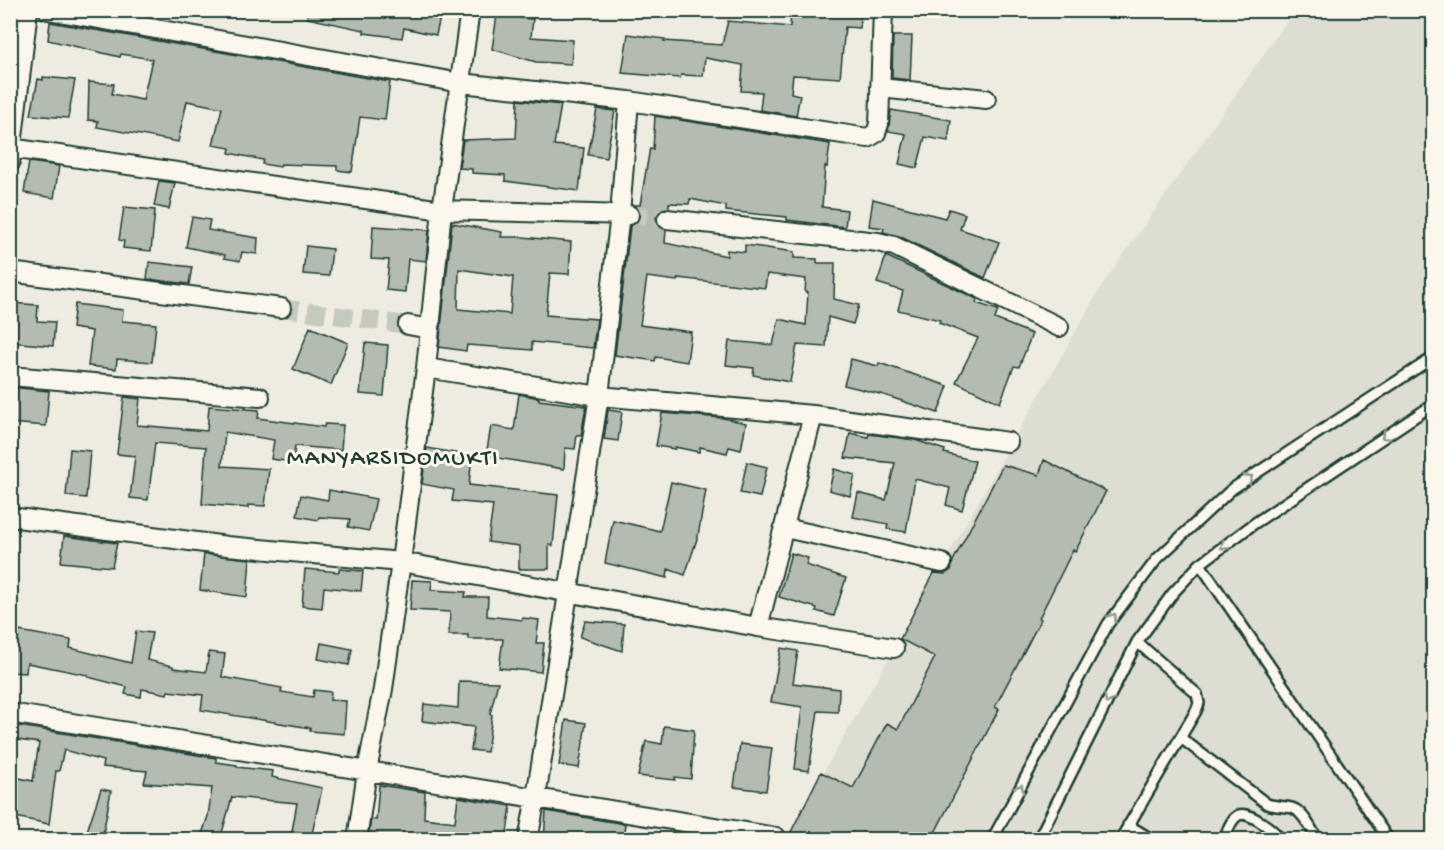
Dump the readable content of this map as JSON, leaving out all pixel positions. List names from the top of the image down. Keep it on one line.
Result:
{"districts":["MANYARSIDOMUKTI"]}
